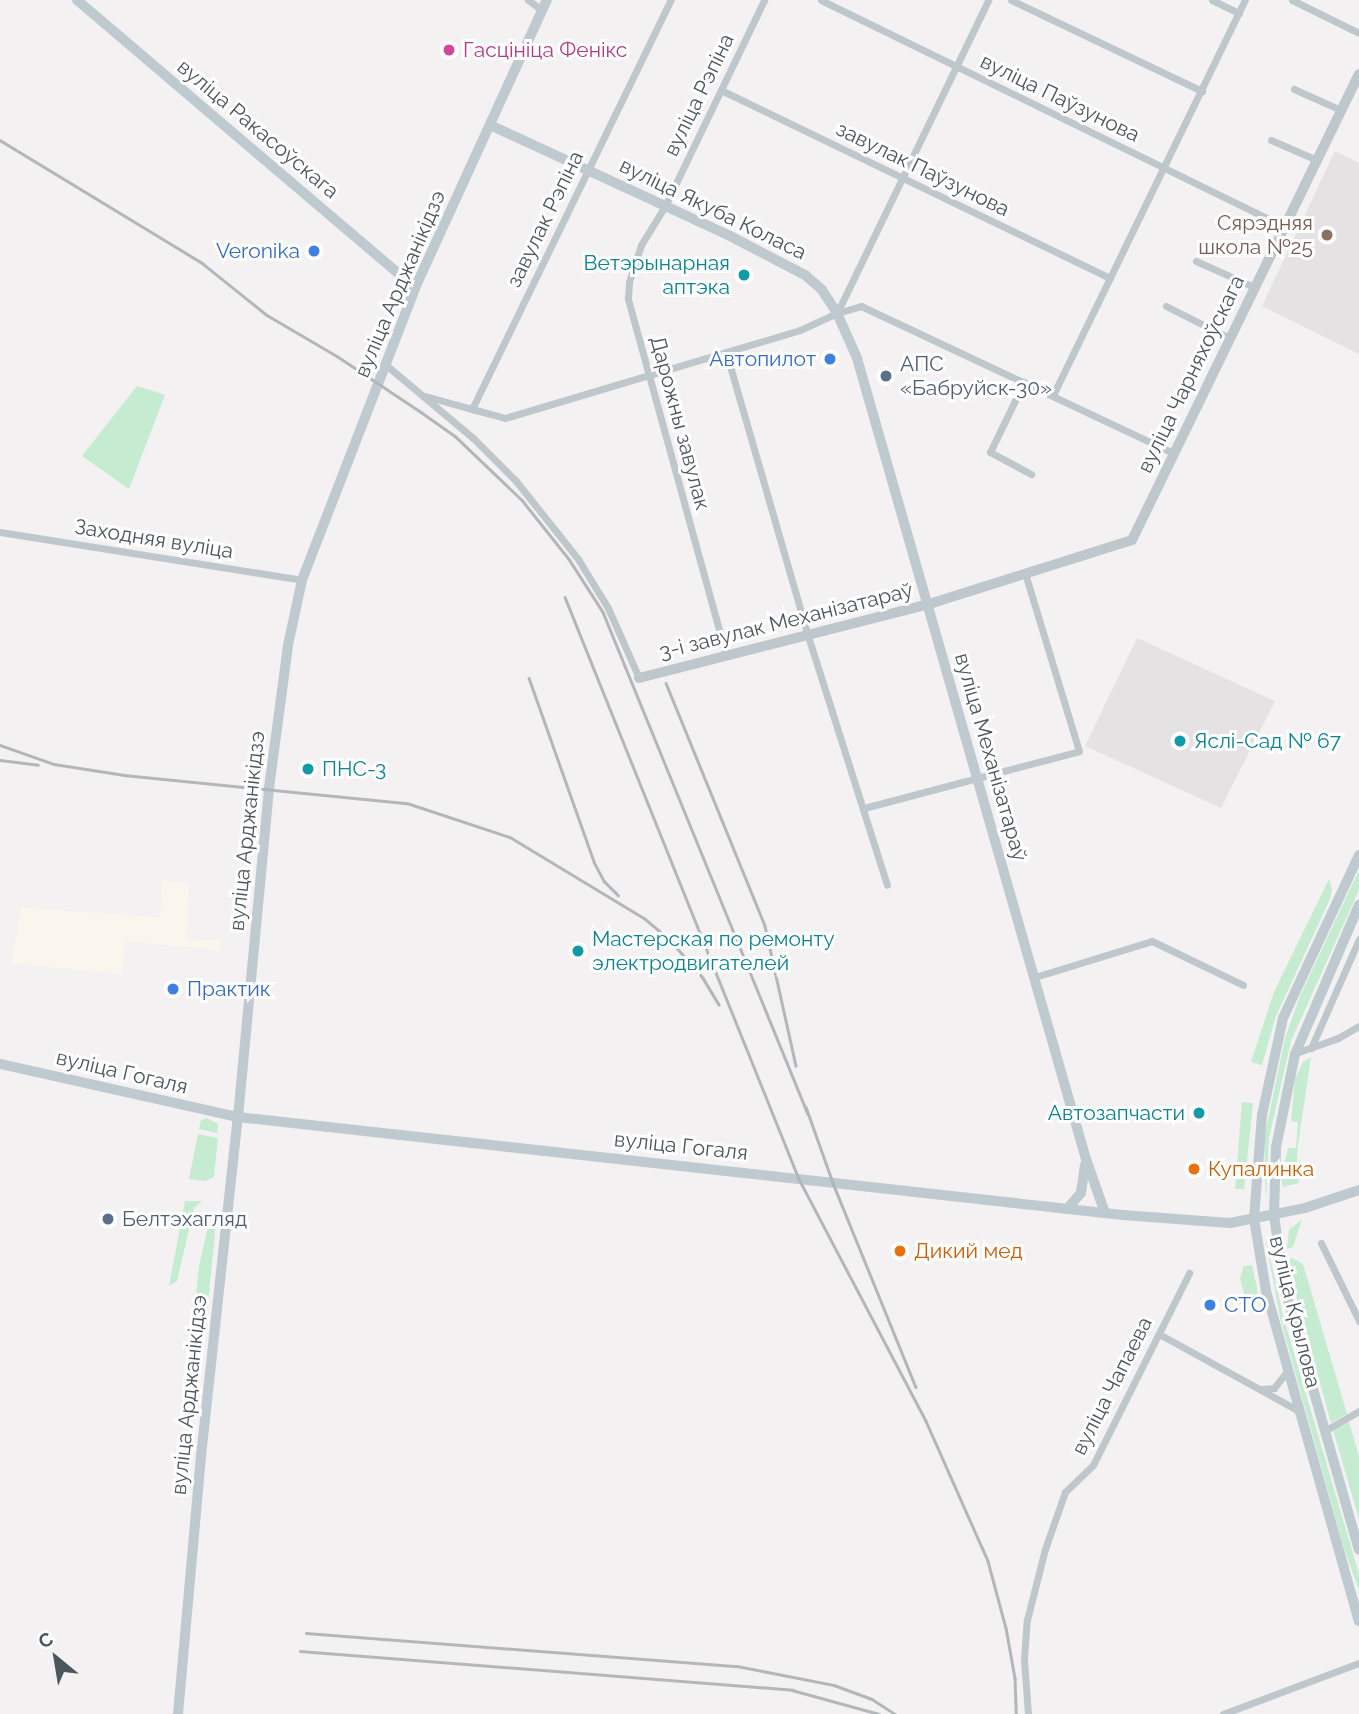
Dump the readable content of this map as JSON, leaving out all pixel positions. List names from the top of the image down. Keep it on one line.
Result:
{"streets":{"main road":["вуліца Ракасоўскага","вуліца Якуба Коласа","вуліца Арджанікідзэ","вуліца Механізатараў","вуліца Гогаля","вуліца Крылова"],"street":["вуліца Рэпіна","вуліца Паўзунова","завулак Паўзунова","завулак Рэпіна","вуліца Чарняхоўскага","Дарожны завулак","Заходняя вуліца","3-і завулак Механізатараў","вуліца Чапаева"]},"crossings":[["вуліца Рэпіна","завулак Паўзунова"],["вуліца Рэпіна","вуліца Якуба Коласа"],["вуліца Рэпіна","Дарожны завулак"],["вуліца Паўзунова","вуліца Чарняхоўскага"],["вуліца Ракасоўскага","вуліца Арджанікідзэ"],["вуліца Якуба Коласа","завулак Рэпіна"],["вуліца Якуба Коласа","вуліца Арджанікідзэ"],["вуліца Якуба Коласа","Дарожны завулак"],["вуліца Якуба Коласа","вуліца Механізатараў"],["вуліца Арджанікідзэ","Заходняя вуліца"],["вуліца Арджанікідзэ","3-і завулак Механізатараў"],["вуліца Арджанікідзэ","вуліца Гогаля"],["вуліца Чарняхоўскага","3-і завулак Механізатараў"],["Дарожны завулак","3-і завулак Механізатараў"],["3-і завулак Механізатараў","вуліца Механізатараў"],["вуліца Механізатараў","вуліца Гогаля"],["вуліца Гогаля","вуліца Крылова"]],"places":["Гасцініца Фенікс","Сярэдняя школа №25","Veronika","Ветэрынарная аптэка","Автопилот","АПС «Бабруйск-30»","Яслі-Сад № 67","ПНС-3","Мастерская по ремонту электродвигателей","Практик","Автозапчасти","Купалинка","Белтэхагляд","Дикий мед","СТО"],"north":"top left"}
